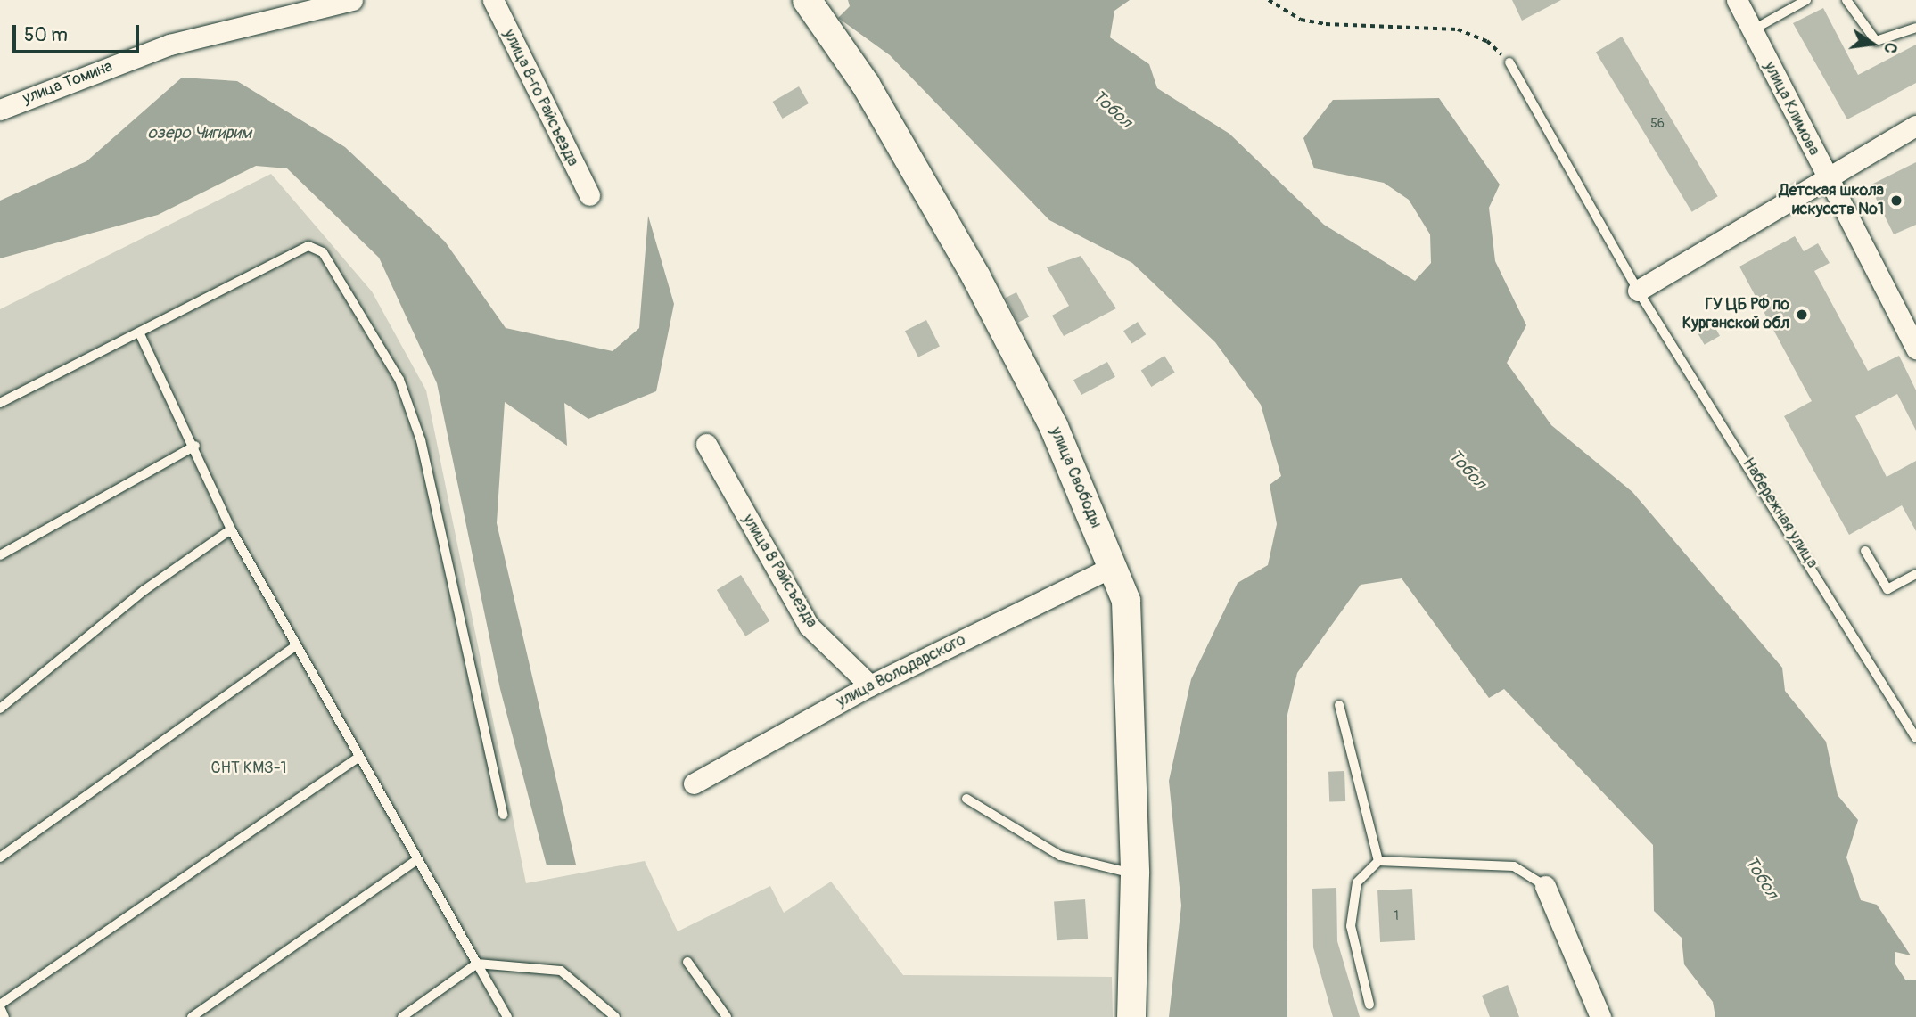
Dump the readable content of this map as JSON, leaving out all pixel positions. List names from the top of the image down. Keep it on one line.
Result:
{"streets":{"street":["улица Томина","улица 8-го Райсъезда","улица Климова","улица Свободы","улица 8 Райсъезда","улица Володарского"],"lane":["Набережная улица"]},"crossings":[["улица Свободы","улица Володарского"],["улица 8 Райсъезда","улица Володарского"]],"water":["Тобол","озеро Чигирим"],"parks":["СНТ КМЗ-1"],"places":["Детская школа искусств №1","ГУ ЦБ РФ по Курганской обл"],"house_numbers":["56","1"],"scale_bar":"50 m","north":"right"}
